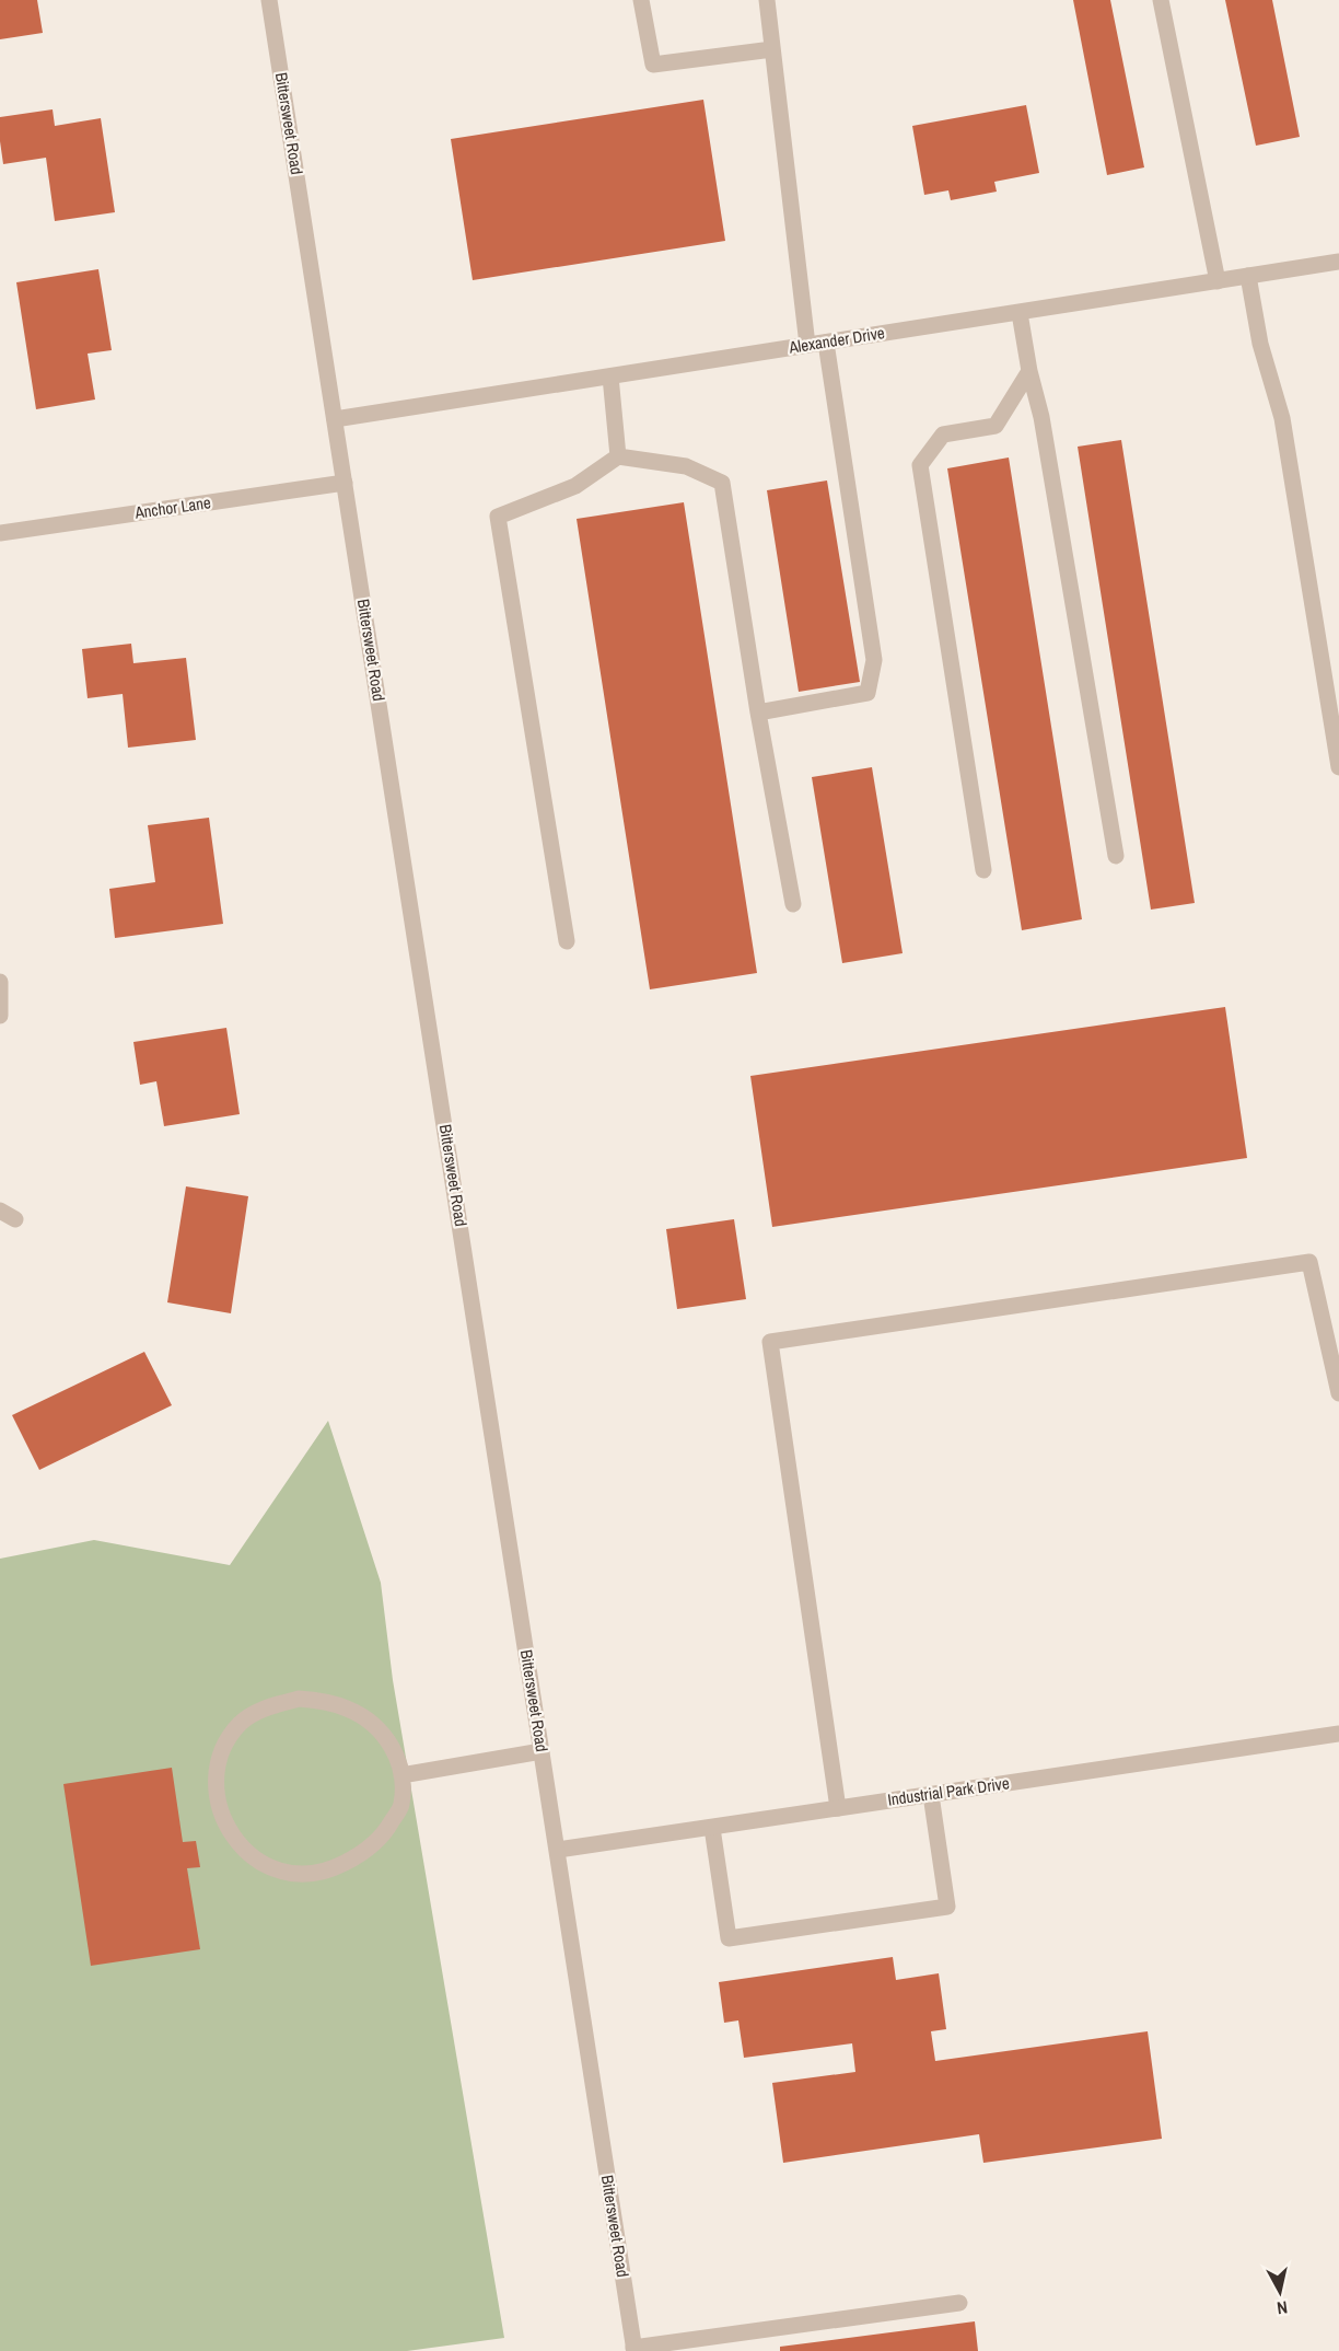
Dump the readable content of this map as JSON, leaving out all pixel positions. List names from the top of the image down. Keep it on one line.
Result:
{"streets":{"street":["Bittersweet Road","Alexander Drive","Anchor Lane","Industrial Park Drive"]},"crossings":[["Bittersweet Road","Alexander Drive"],["Bittersweet Road","Anchor Lane"],["Bittersweet Road","Industrial Park Drive"]],"north":"bottom"}
